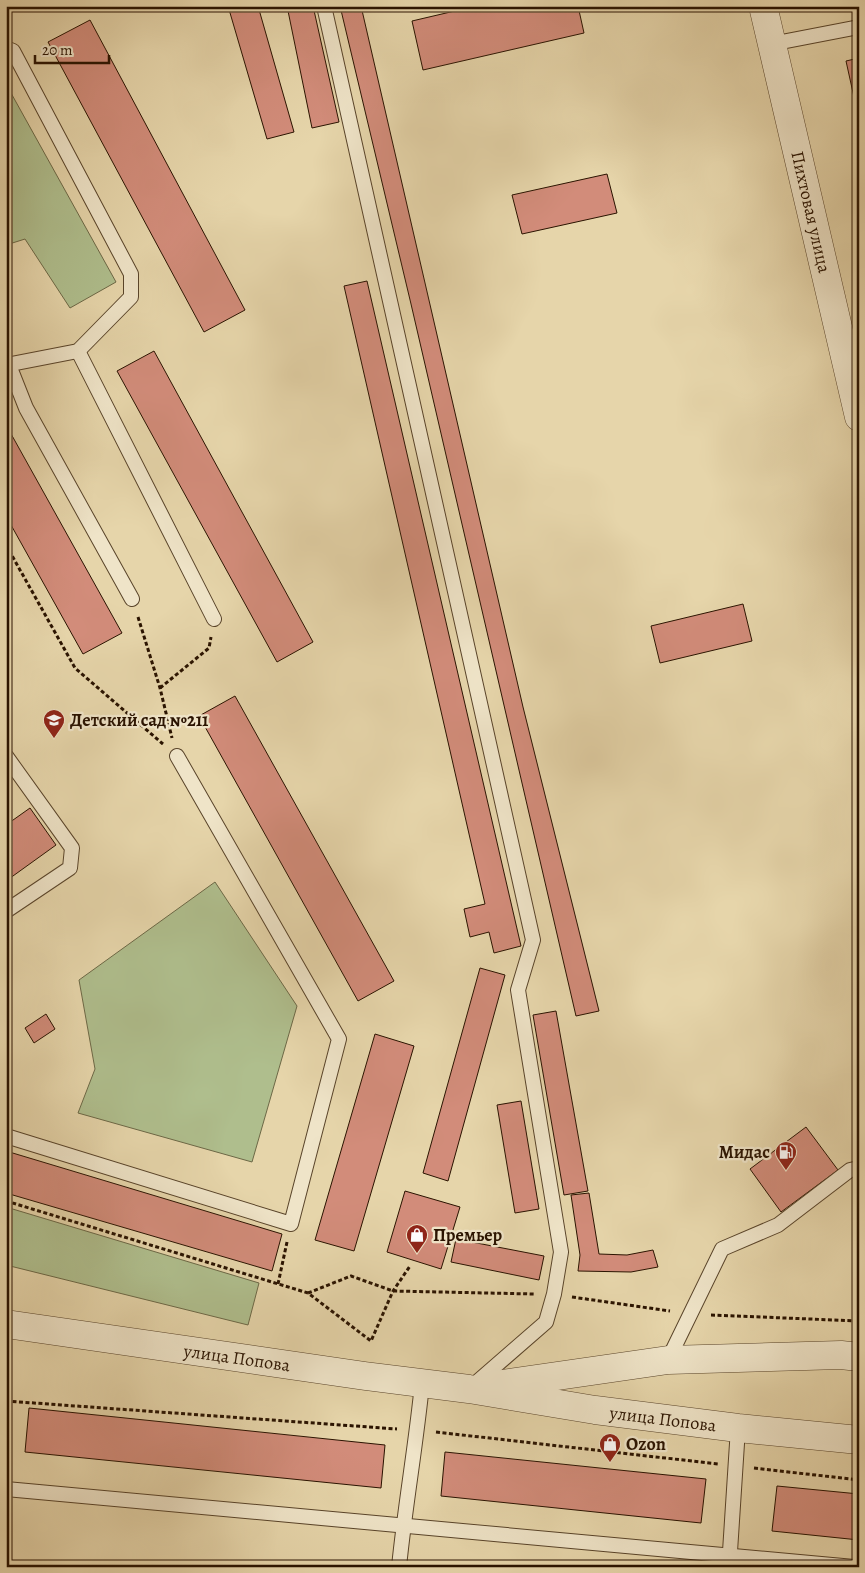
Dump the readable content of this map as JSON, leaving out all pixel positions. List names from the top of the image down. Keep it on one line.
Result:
{"streets":{"street":["Пихтовая улица","улица Попова"]},"places":{"school or university":["Детский сад №211"],"fuel station":["Мидас"],"shop":["Премьер","Ozon"]},"scale_bar":"20 m"}
